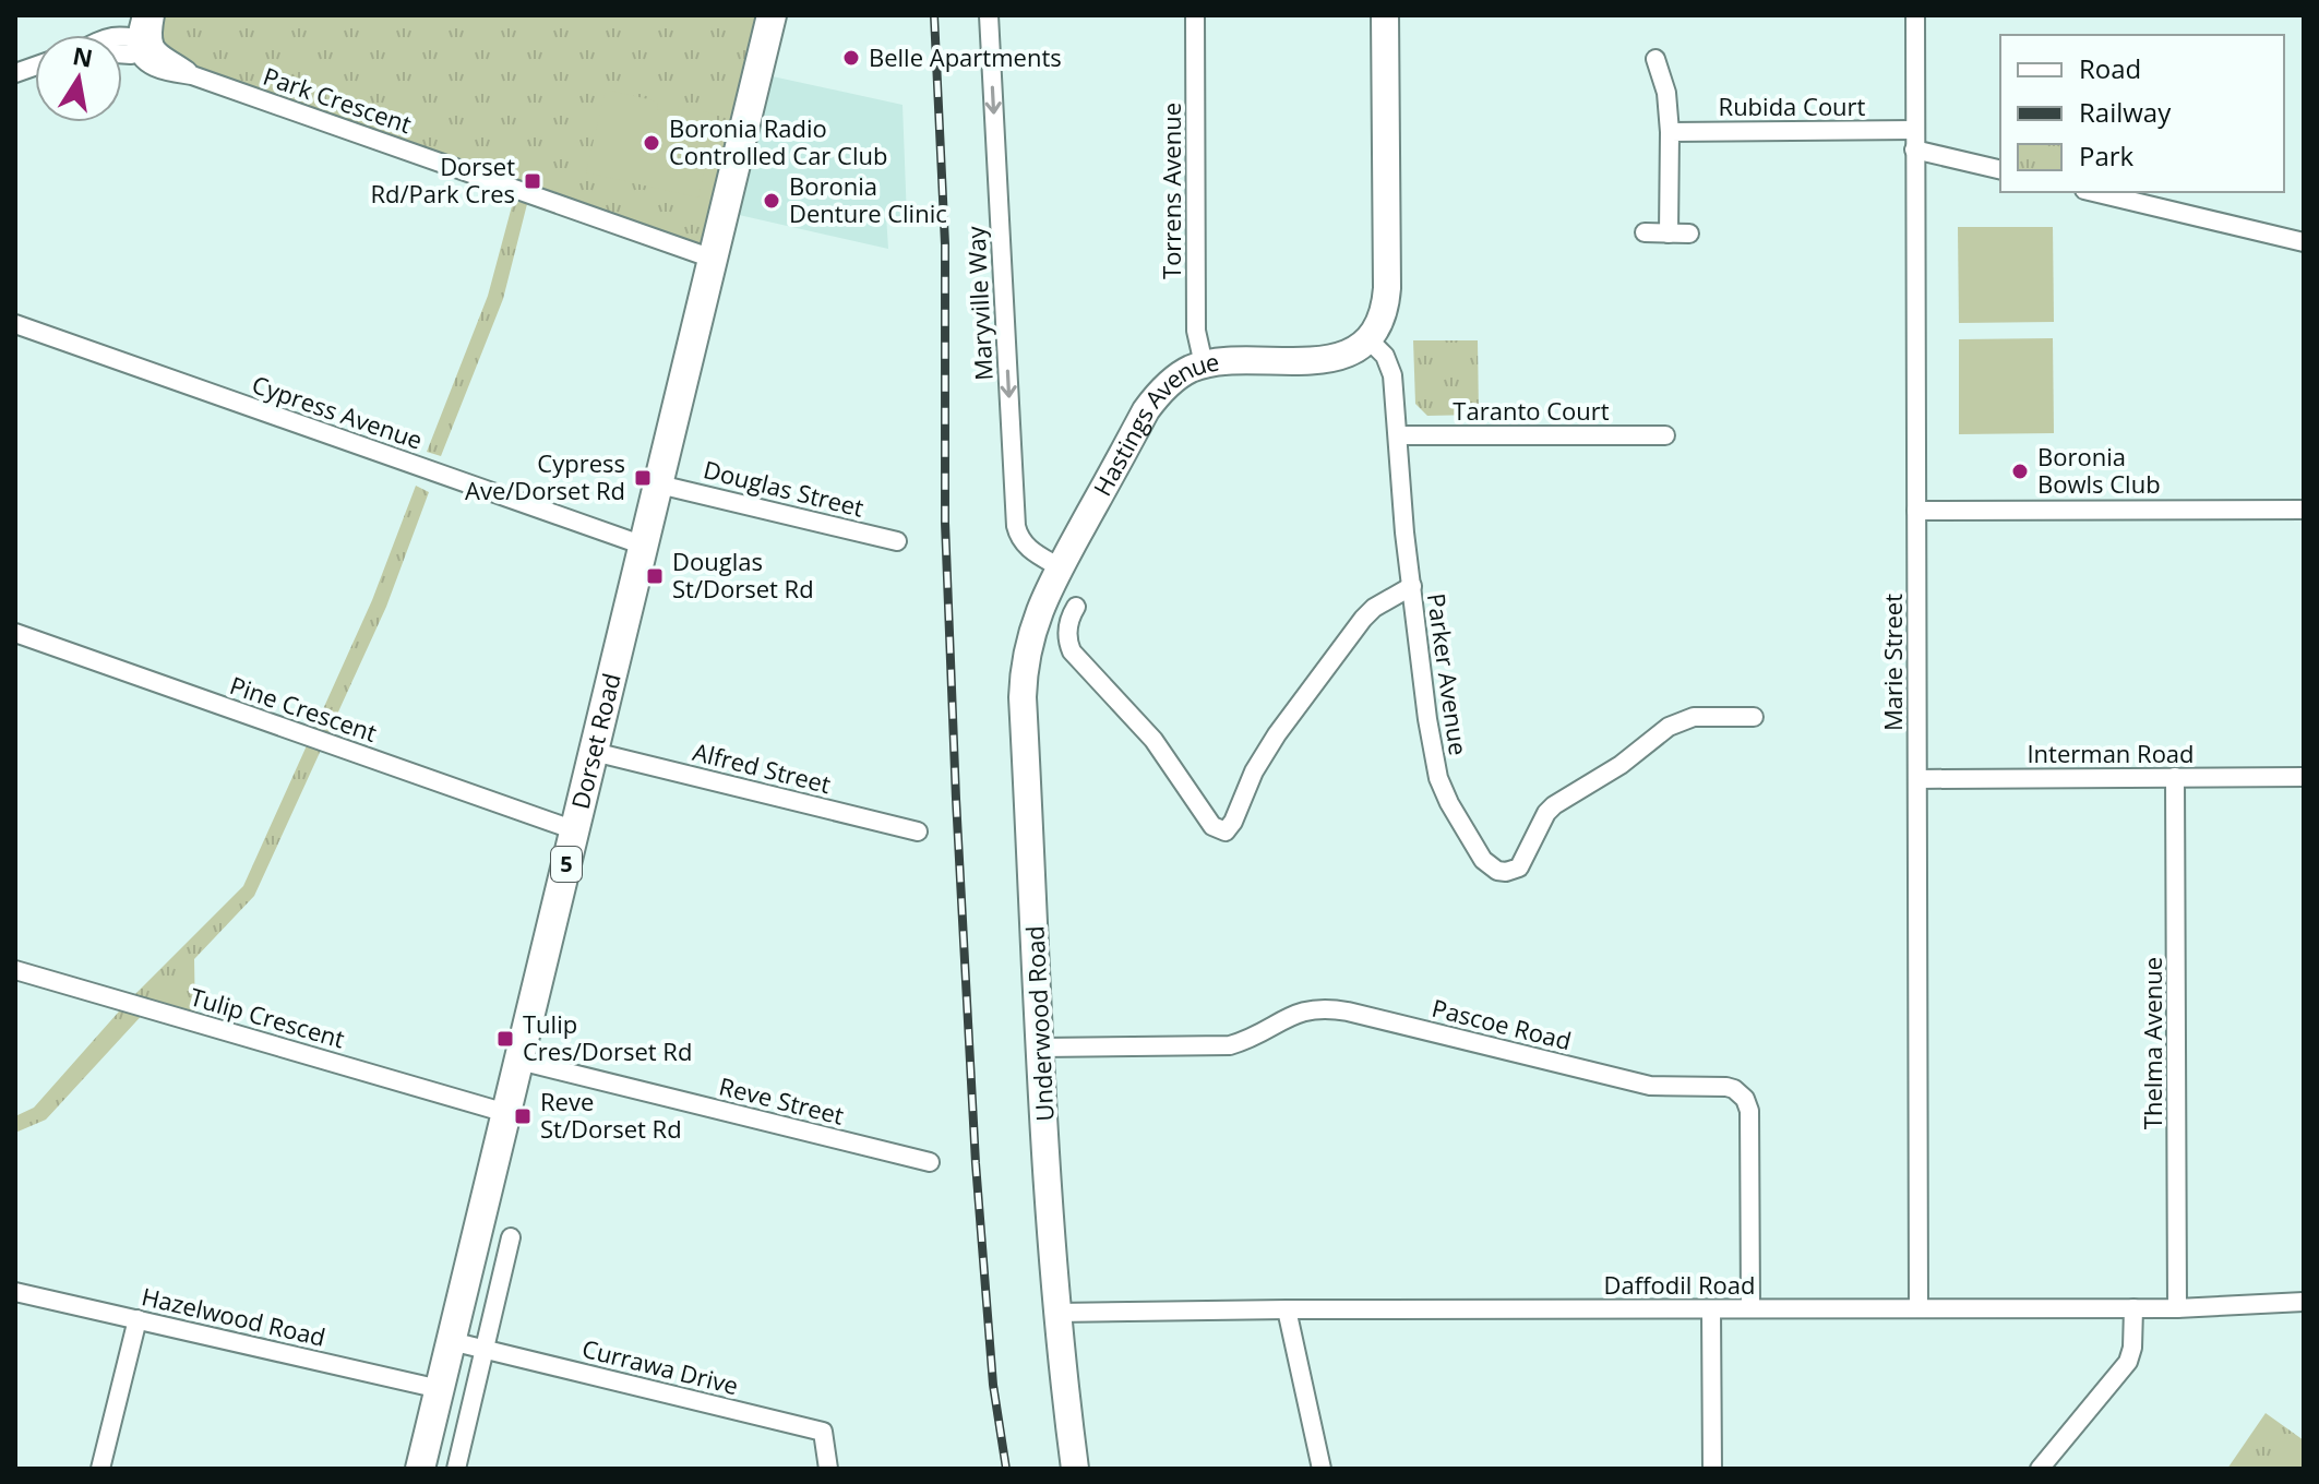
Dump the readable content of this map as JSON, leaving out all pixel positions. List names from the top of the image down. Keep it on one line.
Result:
{"streets":{"main road":["Hastings Avenue","Dorset Road","5","Underwood Road"],"street":["Park Crescent","Rubida Court","Torrens Avenue","Maryville Way","Taranto Court","Cypress Avenue","Douglas Street","Marie Street","Parker Avenue","Pine Crescent","Interman Road","Alfred Street","Tulip Crescent","Pascoe Road","Thelma Avenue","Reve Street","Daffodil Road","Hazelwood Road","Currawa Drive"]},"crossings":[["Park Crescent","Dorset Road"],["Rubida Court","Marie Street"],["Torrens Avenue","Hastings Avenue"],["Maryville Way","Hastings Avenue"],["Maryville Way","Underwood Road"],["Cypress Avenue","Dorset Road"],["Hastings Avenue","Underwood Road"],["Douglas Street","Dorset Road"],["Marie Street","Interman Road"],["Marie Street","Daffodil Road"],["Pine Crescent","Dorset Road"],["Dorset Road","Alfred Street"],["Dorset Road","Tulip Crescent"],["Dorset Road","Reve Street"],["Dorset Road","Hazelwood Road"],["Dorset Road","Currawa Drive"],["Interman Road","Thelma Avenue"],["Underwood Road","Pascoe Road"],["Underwood Road","Daffodil Road"],["Pascoe Road","Daffodil Road"],["Thelma Avenue","Daffodil Road"]],"one_way":["Maryville Way"],"places":{"other":["Belle Apartments","Boronia Radio Controlled Car Club","Boronia Denture Clinic","Boronia Bowls Club"],"transit":["Dorset Rd/Park Cres","Cypress Ave/Dorset Rd","Douglas St/Dorset Rd","Tulip Cres/Dorset Rd","Reve St/Dorset Rd"]},"legend":["Road","Railway","Park"],"north":"top"}
